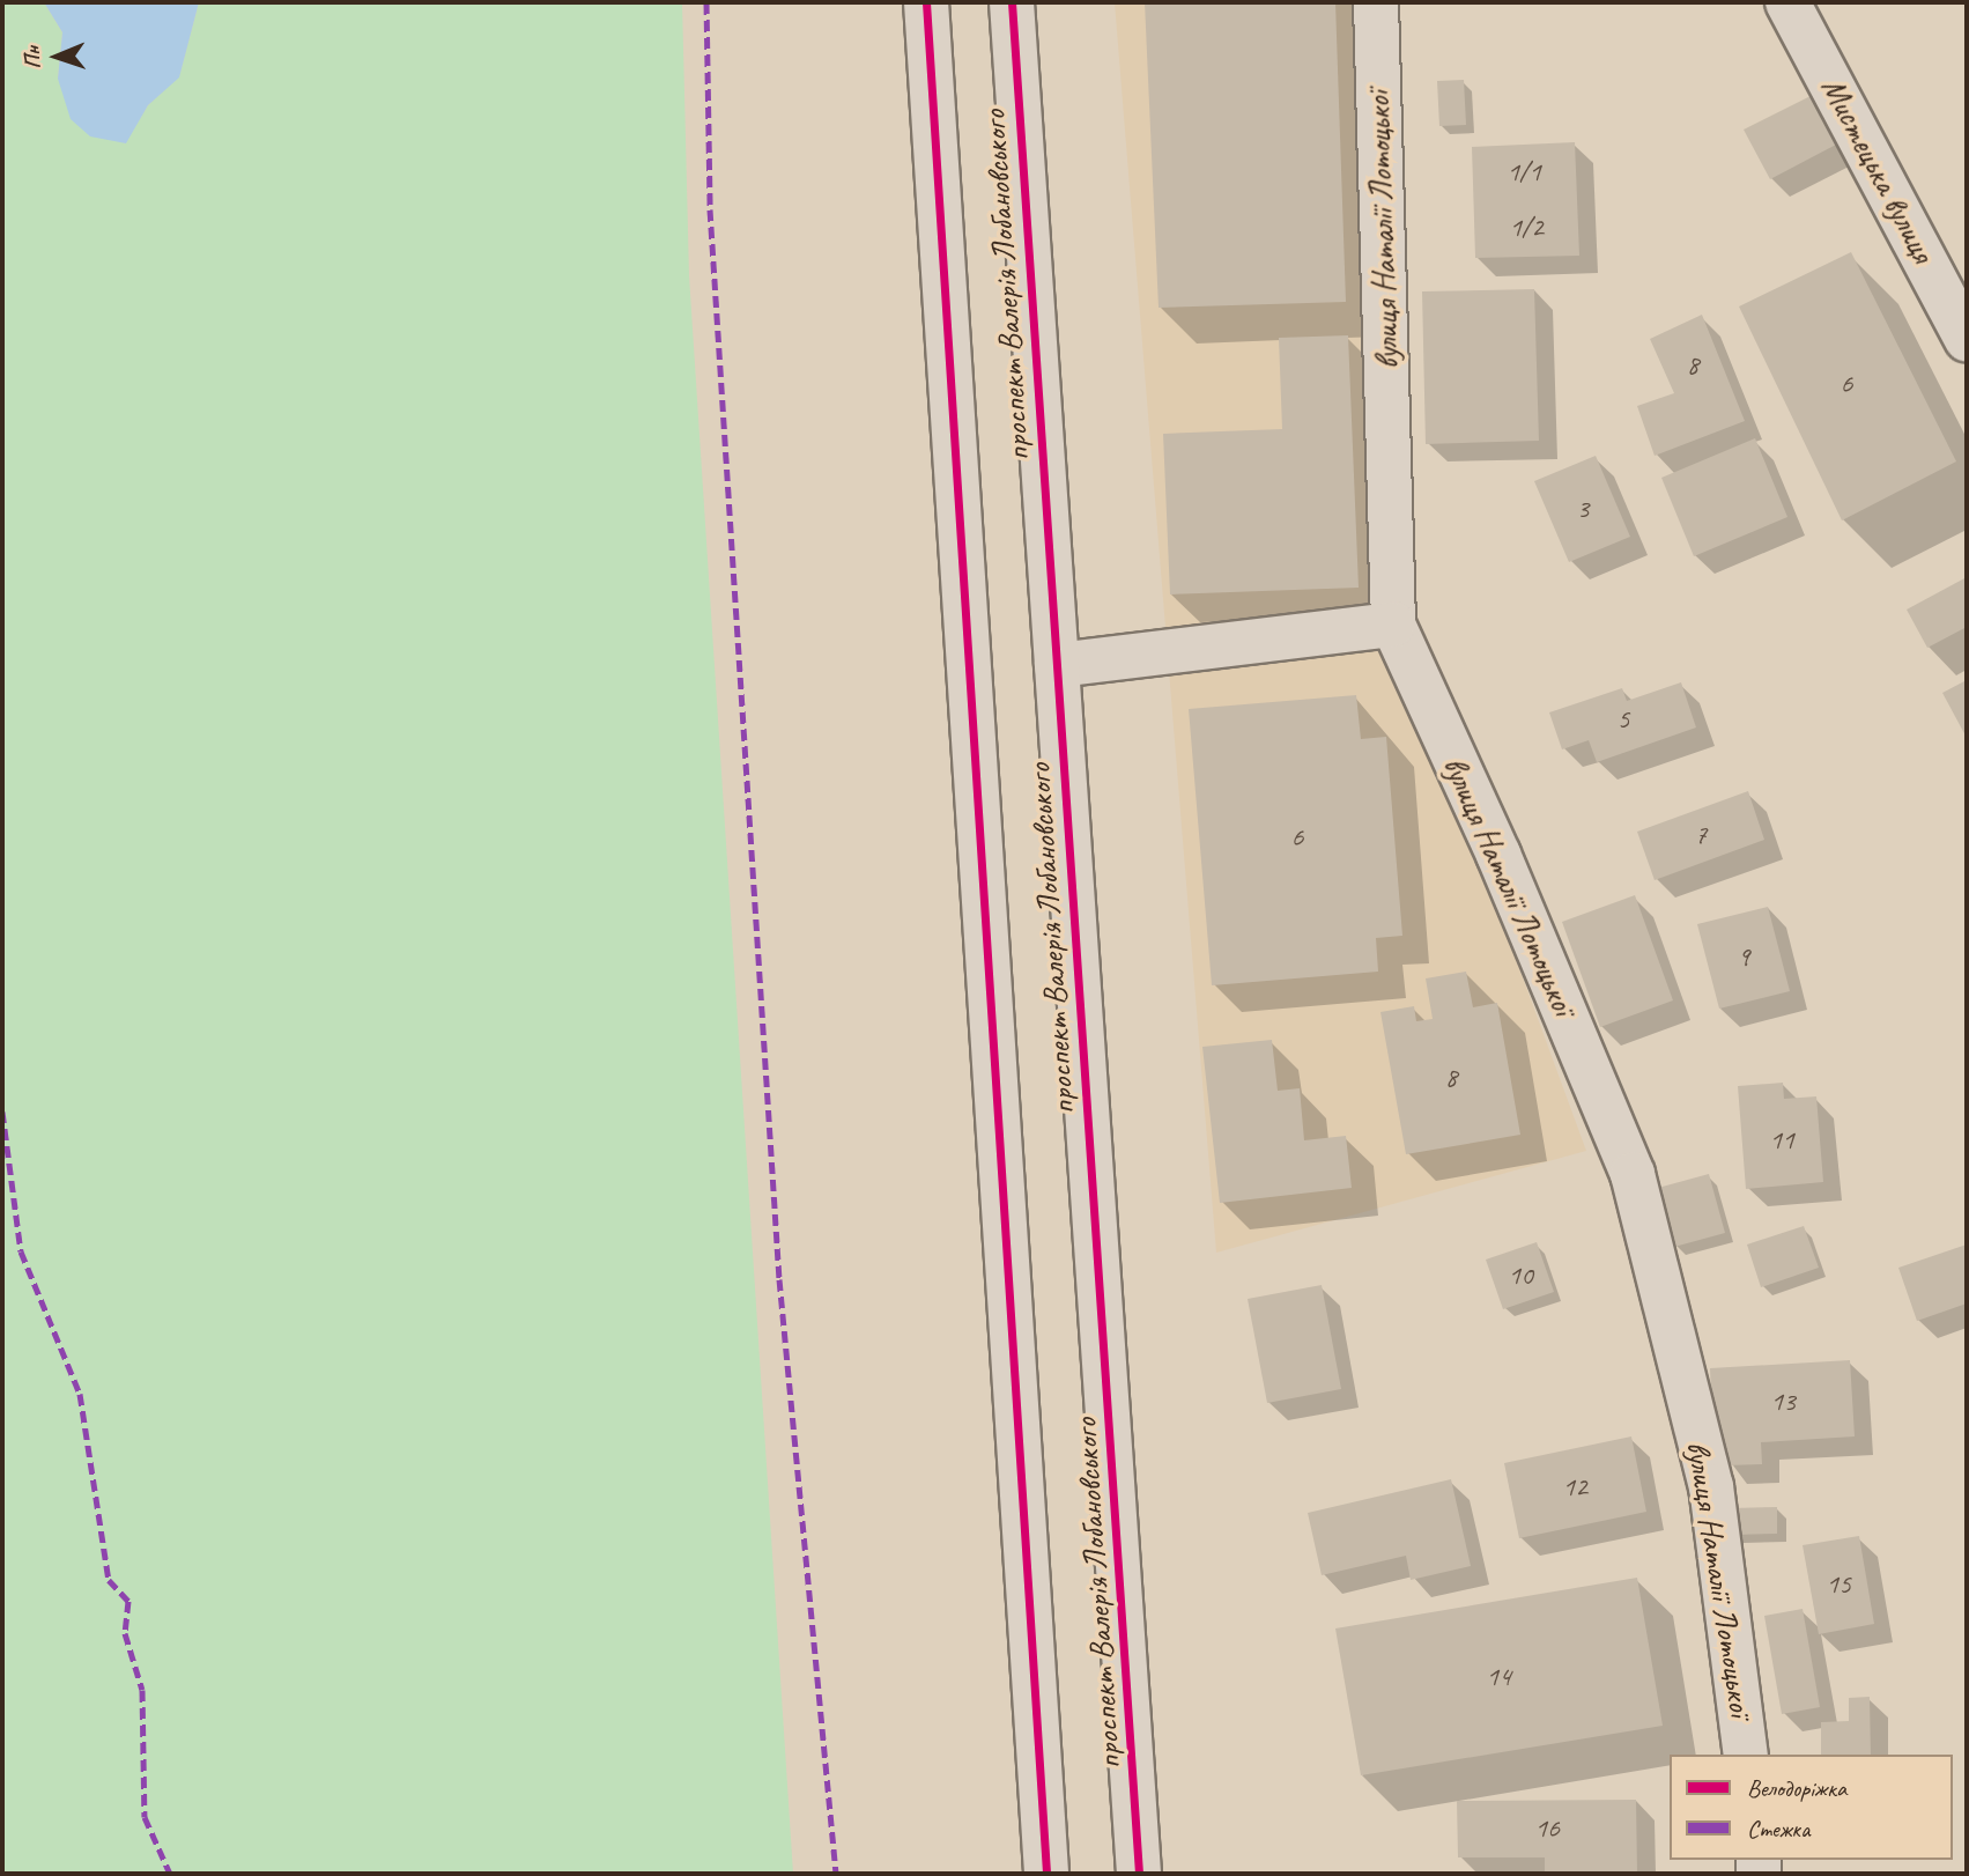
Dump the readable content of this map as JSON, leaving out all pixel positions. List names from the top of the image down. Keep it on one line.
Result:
{"streets":{"main road":["Мистецька вулиця","вулиця Наталії Лотоцької","проспект Валерія Лобановського"]},"house_numbers":["1/1","1/2","8","6","3","5","7","6","9","8","11","10","13","12","15","14","16"],"legend":["Велодоріжка","Стежка"],"north":"left"}
